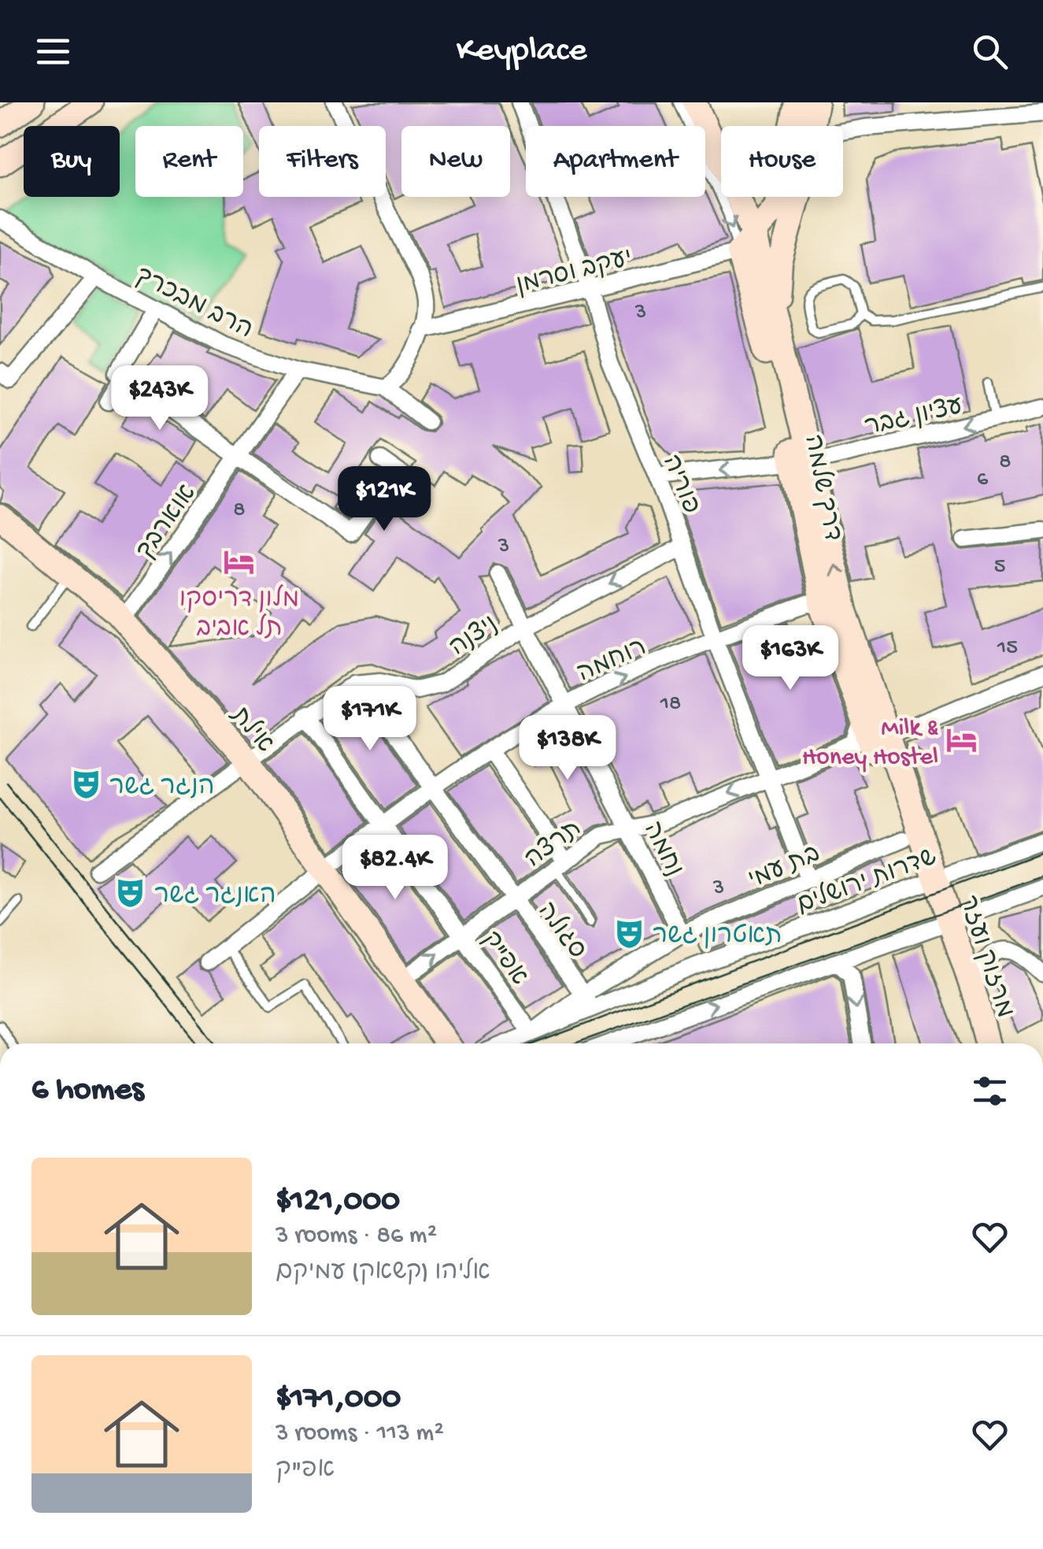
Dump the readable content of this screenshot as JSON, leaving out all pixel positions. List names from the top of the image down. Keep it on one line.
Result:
{"streets":{"main road":["דרך שלמה","אילת","מרזוק ועזר"],"street":["יעקב וסרמן","הרב מבכרך","עציון גבר","פוריה","אוארבך","ניצנה","רוחמה","תרצה","נחמה","בת עמי","שדרות ירושלים","סגולה","אפ\"ק"]},"crossings":[["יעקב וסרמן","פוריה"],["יעקב וסרמן","דרך שלמה"],["הרב מבכרך","אוארבך"],["עציון גבר","פוריה"],["עציון גבר","דרך שלמה"],["פוריה","ניצנה"],["פוריה","רוחמה"],["פוריה","תרצה"],["פוריה","בת עמי"],["דרך שלמה","רוחמה"],["דרך שלמה","תרצה"],["דרך שלמה","בת עמי"],["דרך שלמה","שדרות ירושלים"],["דרך שלמה","מרזוק ועזר"],["אוארבך","אילת"],["ניצנה","אילת"],["ניצנה","נחמה"],["ניצנה","סגולה"],["ניצנה","אפ\"ק"],["רוחמה","אילת"],["רוחמה","נחמה"],["רוחמה","סגולה"],["רוחמה","אפ\"ק"],["אילת","תרצה"],["תרצה","נחמה"],["תרצה","סגולה"],["תרצה","אפ\"ק"],["נחמה","בת עמי"],["בת עמי","שדרות ירושלים"],["בת עמי","סגולה"],["שדרות ירושלים","סגולה"],["שדרות ירושלים","מרזוק ועזר"],["שדרות ירושלים","אפ\"ק"]],"one_way":["עציון גבר","אוארבך"],"places":{"hotel":["מלון דריסקו תל אביב","Milk & Honey Hostel"],"theatre":["הנגר גשר","האנגר גשר","תאטרון גשר"]},"house_numbers":["3","8","6","8","3","5","15","18","3"],"page":{"header":"Keyplace","chip":["Buy","Rent","Filters","New","Apartment","House"],"price":["$243K","$121K","$163K","$171K","$138K","$82.4K"],"heading":"6 homes","list":[{"name":"$121,000","note":"3 rooms · 86 m² · אליהו (קשאק) עמיקם"},{"name":"$171,000","note":"3 rooms · 113 m² · אפ\"ק"}]}}
